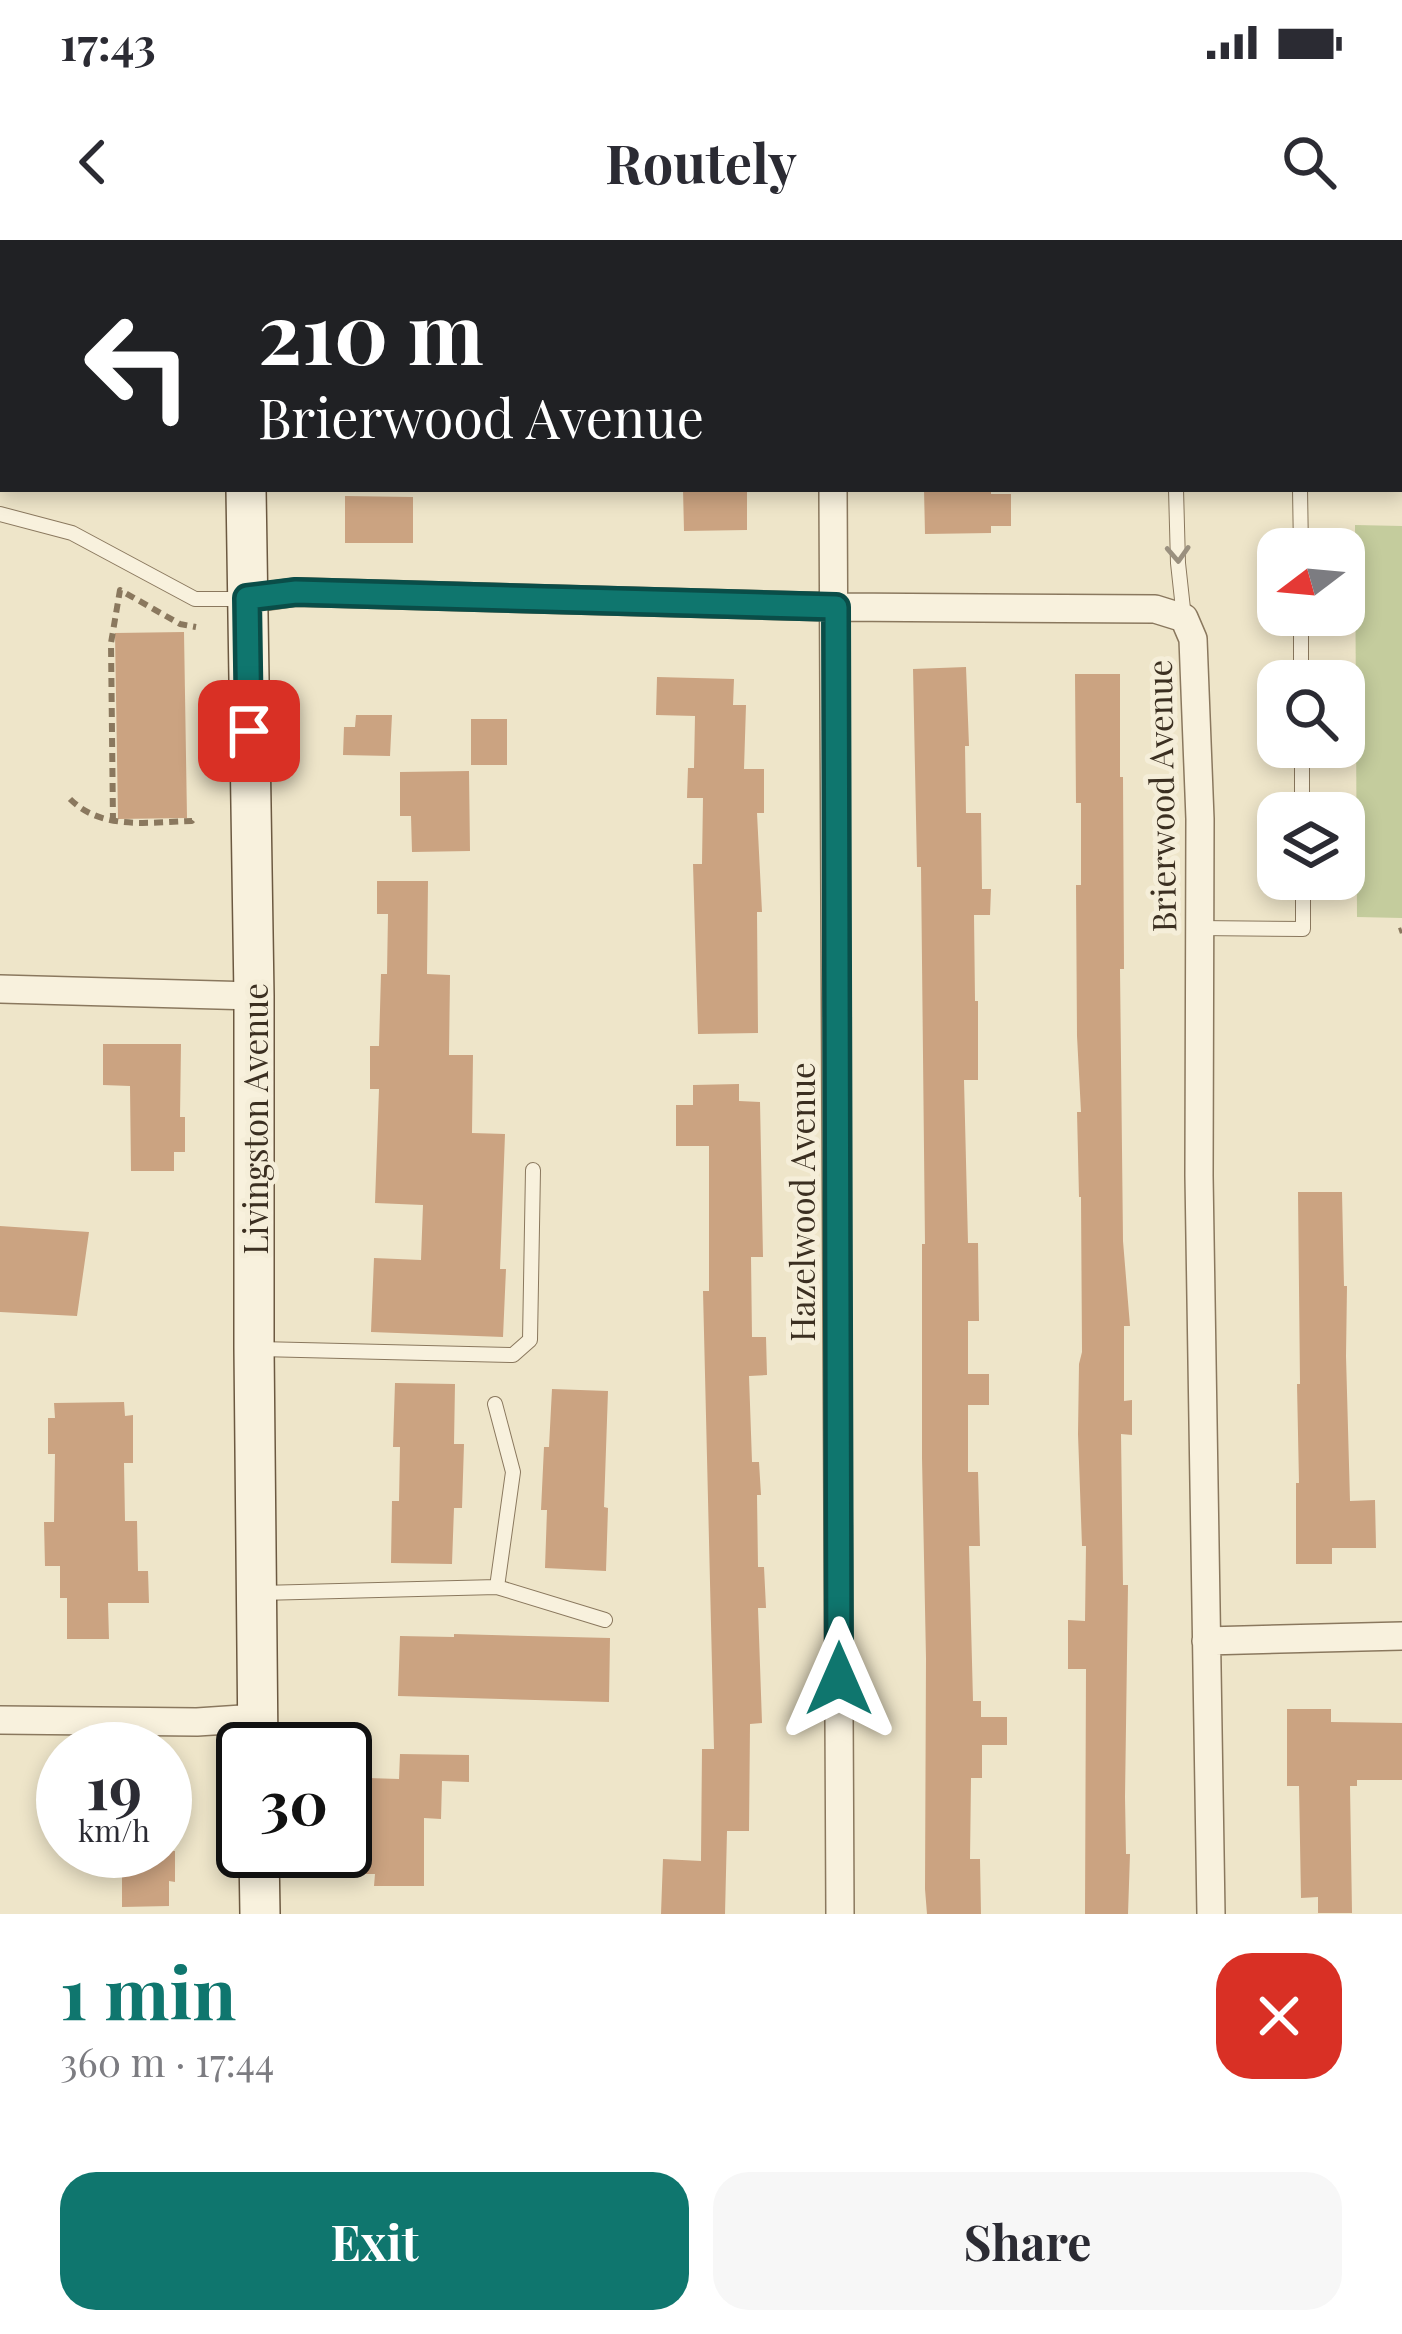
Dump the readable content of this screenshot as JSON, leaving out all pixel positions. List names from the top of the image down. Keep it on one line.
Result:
{"streets":{"main road":["Livingston Avenue"],"street":["Brierwood Avenue","Hazelwood Avenue"]},"crossings":[["Brierwood Avenue","Livingston Avenue"],["Brierwood Avenue","Hazelwood Avenue"]],"north":"left","page":{"status":"17:43","header":"Routely","turn":["210 m","Brierwood Avenue"],"speed":"19 km/h","limit":"30","heading":["1 min","360 m · 17:44"],"buttons":["Exit","Share"]}}
